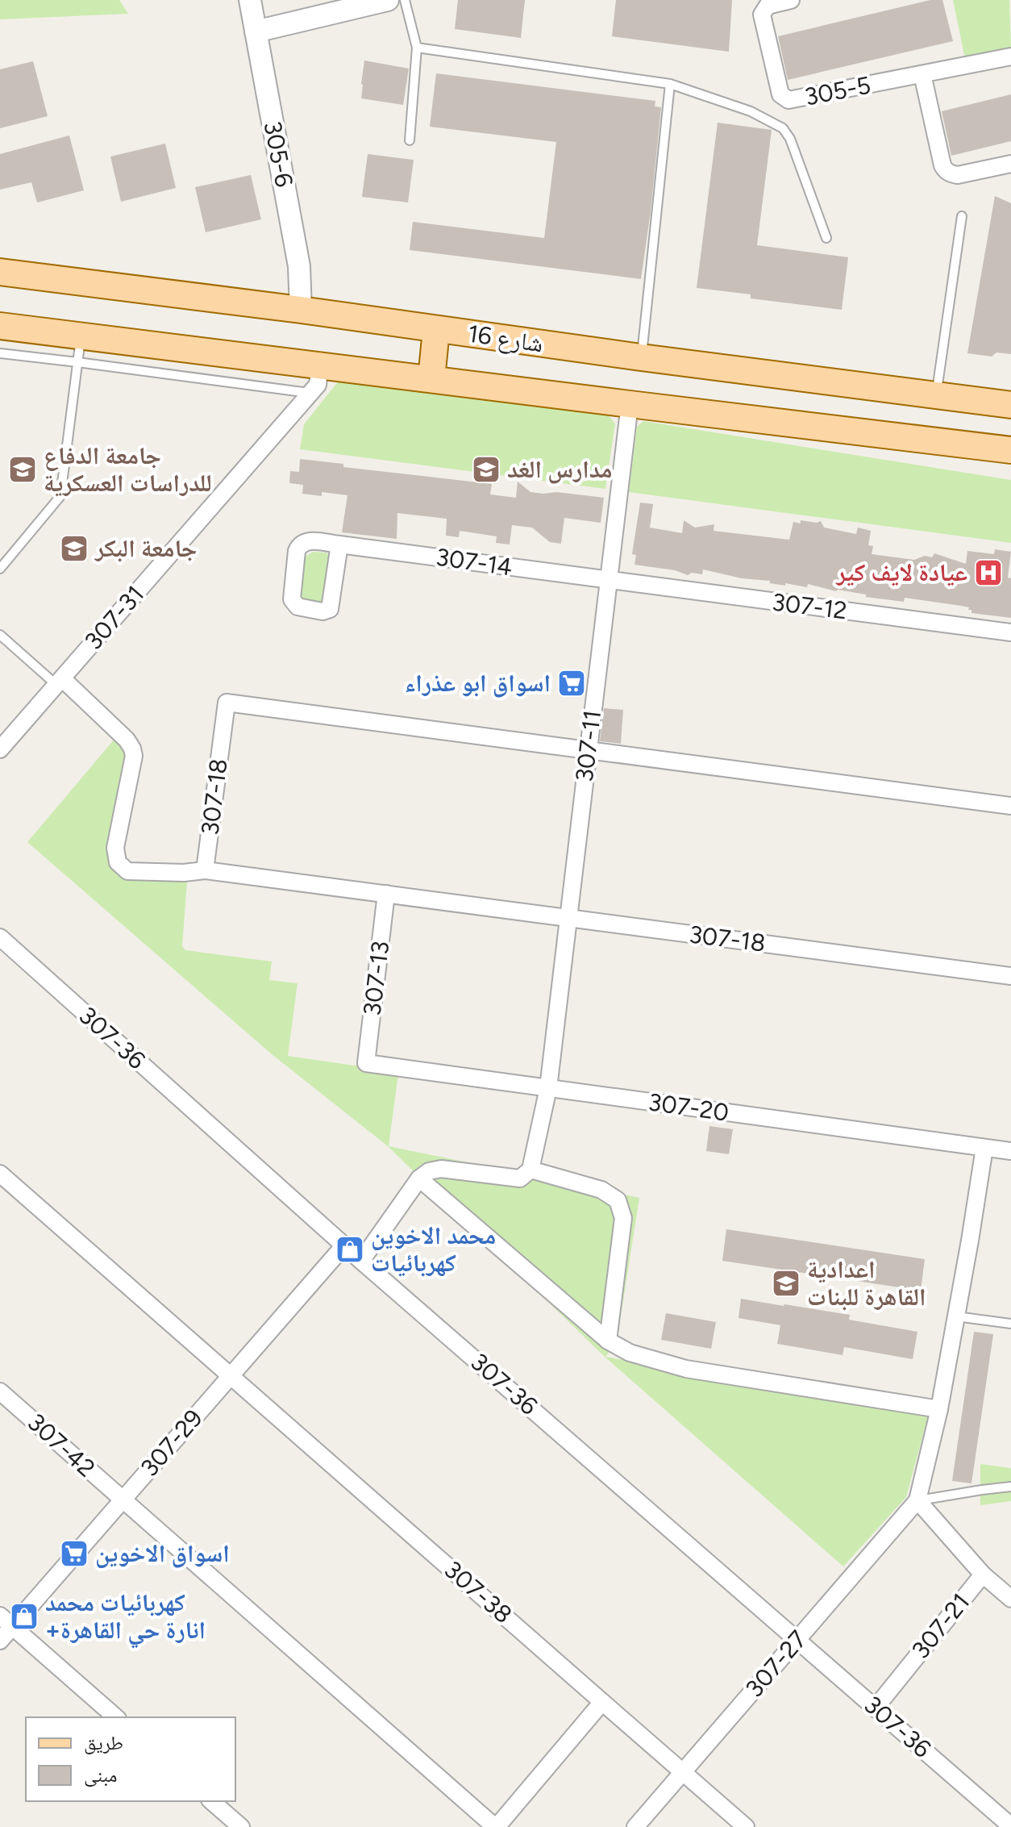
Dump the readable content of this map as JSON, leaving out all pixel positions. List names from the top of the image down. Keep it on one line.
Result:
{"streets":{"main road":["شارع 16"],"street":["305-5","305-6","307-14","307-12","307-31","307-11","307-18","307-13","307-36","307-20","307-29","307-42","307-38","307-21","307-27"]},"crossings":[["305-6","شارع 16"],["شارع 16","307-31"],["شارع 16","307-11"],["307-14","307-12"],["307-14","307-11"],["307-12","307-11"],["307-11","307-18"],["307-11","307-20"],["307-18","307-13"],["307-13","307-20"],["307-36","307-29"],["307-36","307-21"],["307-36","307-27"],["307-29","307-42"],["307-29","307-38"],["307-38","307-27"]],"places":{"school or university":["جامعة الدفاع للدراسات العسكرية","مدارس الغد","جامعة البكر","اعدادية القاهرة للبنات"],"hospital":["عيادة لايف كير"],"supermarket":["اسواق ابو عذراء","اسواق الاخوين"],"shop":["محمد الاخوين كهربائيات","كهربائيات محمد +انارة حي القاهرة"]},"legend":["طريق","مبنى"]}
